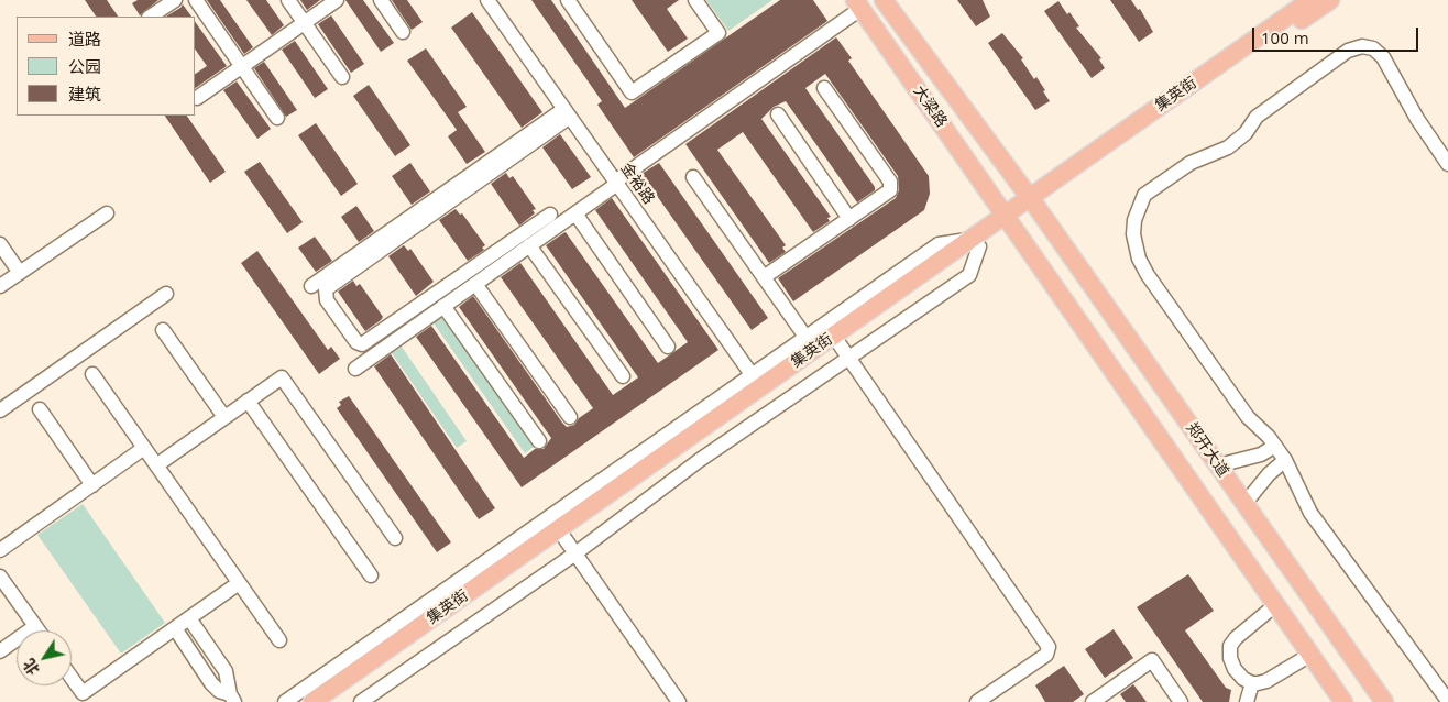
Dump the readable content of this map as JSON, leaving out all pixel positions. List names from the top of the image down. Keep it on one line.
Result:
{"streets":{"main road":["集英街","大梁路","郑开大道"],"street":["金裕路"]},"crossings":[["集英街","大梁路"],["集英街","金裕路"],["集英街","郑开大道"],["大梁路","郑开大道"]],"legend":["道路","公园","建筑"],"scale_bar":"100 m","north":"bottom left"}
